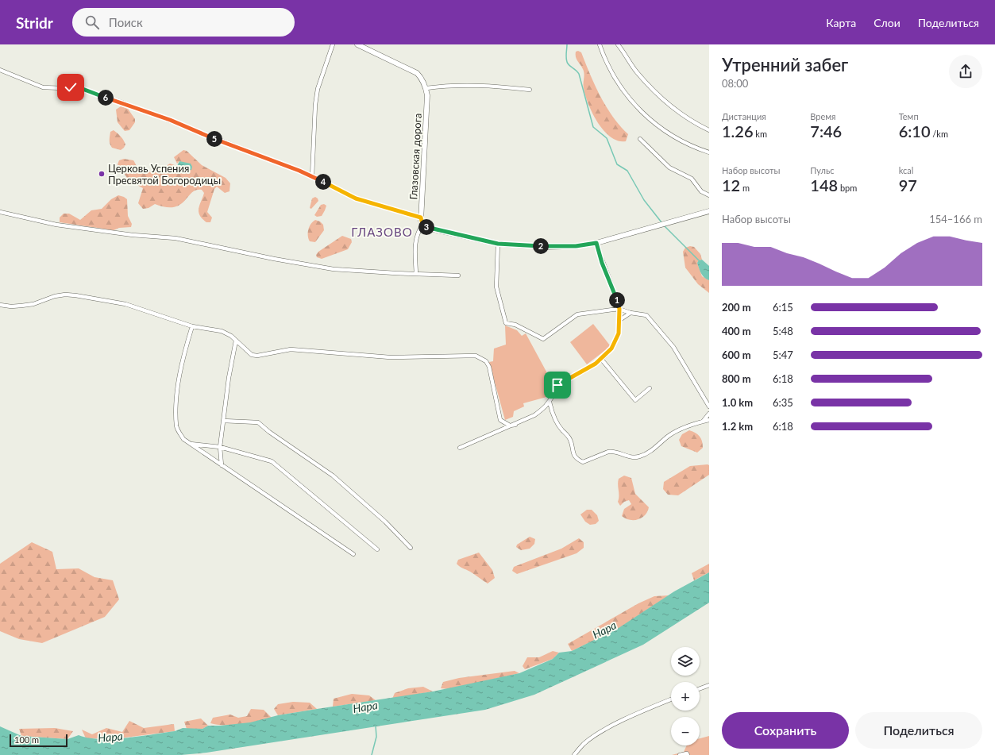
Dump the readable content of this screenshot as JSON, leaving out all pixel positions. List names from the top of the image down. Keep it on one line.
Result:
{"streets":{"street":["Глазовская дорога"]},"districts":["ГЛАЗОВО"],"water":["Нара"],"places":["Церковь Успения Пресвятой Богородицы"],"scale_bar":"100 m","page":{"header":"Stridr","search":"Поиск","nav":["Карта","Слои","Поделиться"],"heading":["Утренний забег","08:00"],"pins":["6","5","4","3","2","1"],"stats":[["Дистанция","1.26 km"],["Время","7:46"],["Темп","6:10 /km"],["Набор высоты","12 m"],["Пульс","148 bpm"],["kcal","97"]],"chart":["Набор высоты","154–166 m"],"list":[{"name":"200 m","note":"6:15"},{"name":"400 m","note":"5:48"},{"name":"600 m","note":"5:47"},{"name":"800 m","note":"6:18"},{"name":"1.0 km","note":"6:35"},{"name":"1.2 km","note":"6:18"}],"map_buttons":["+","−"],"buttons":["Сохранить","Поделиться"],"scale":"100 m"}}
